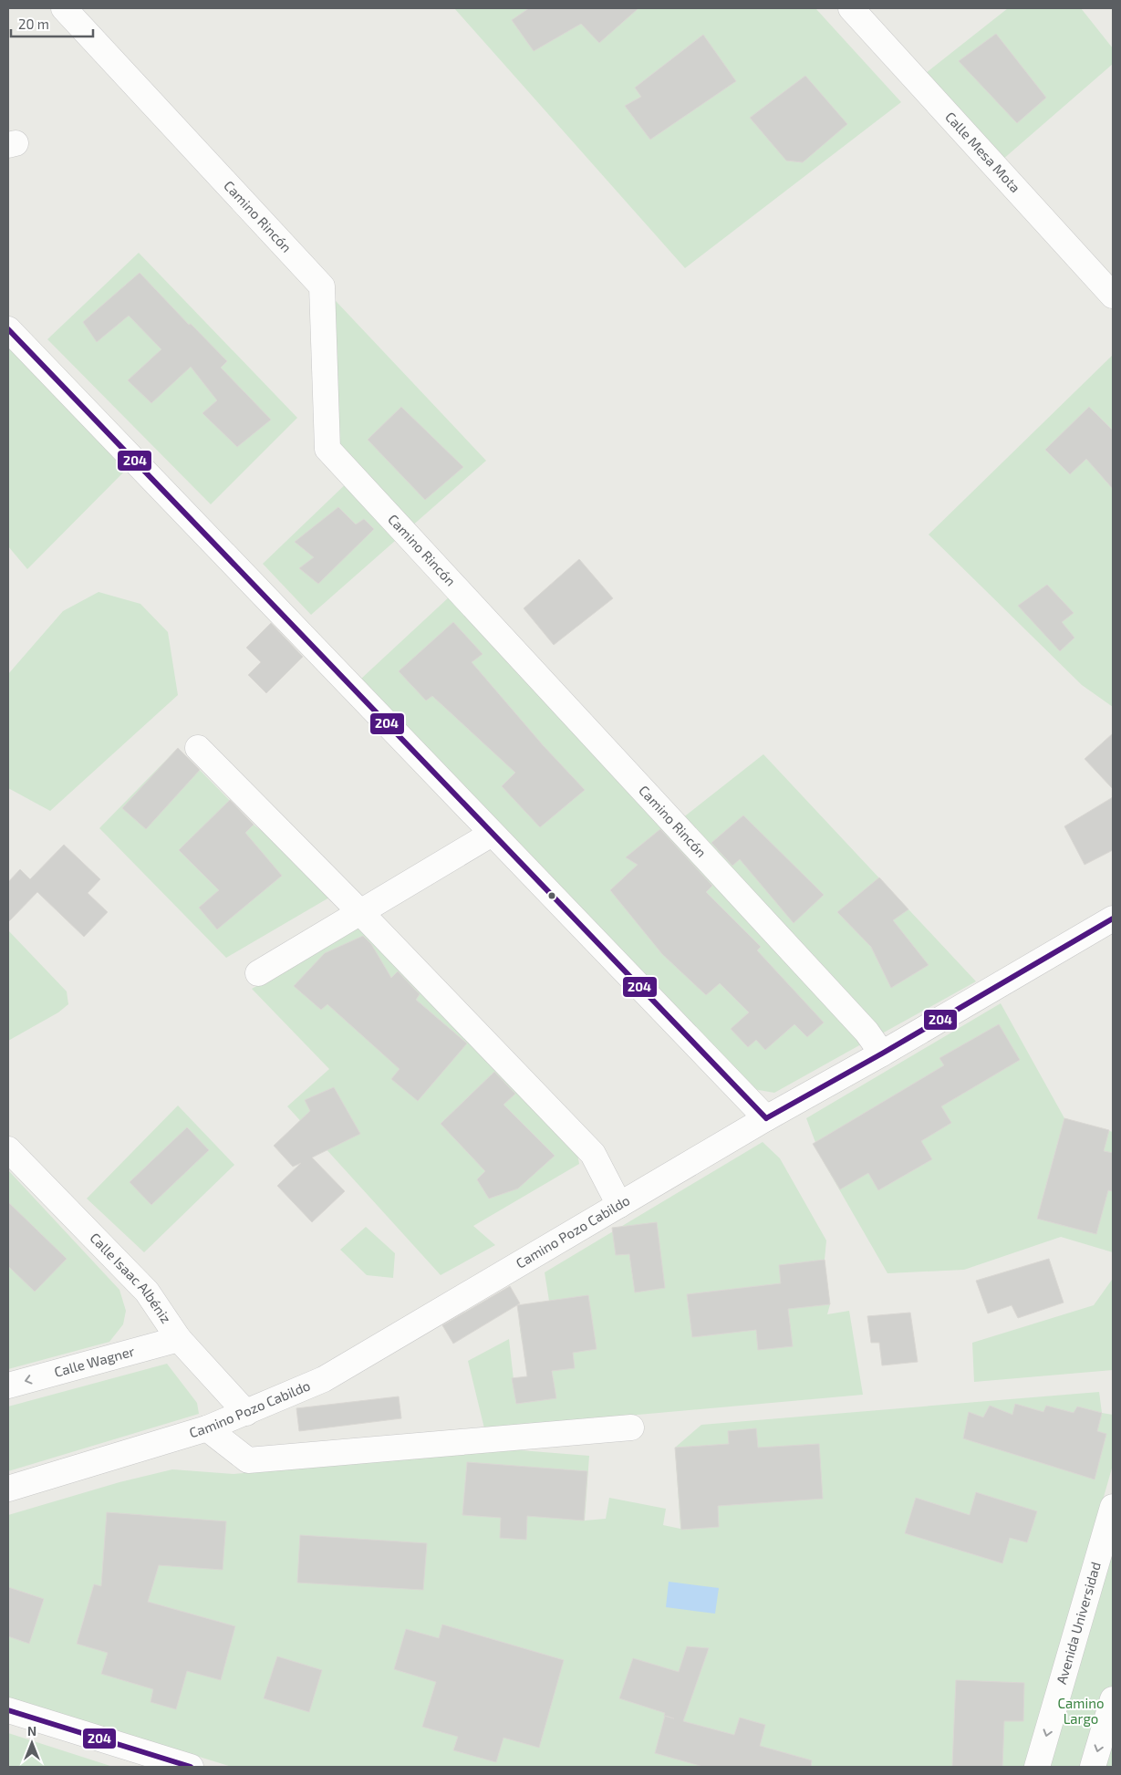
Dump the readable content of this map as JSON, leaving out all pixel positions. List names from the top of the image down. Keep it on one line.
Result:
{"streets":{"street":["Calle Mesa Mota","Camino Rincón","Camino Pozo Cabildo","Calle Isaac Albéniz","Calle Wagner","Avenida Universidad"]},"crossings":[["Camino Rincón","Camino Pozo Cabildo"],["Camino Pozo Cabildo","Calle Isaac Albéniz"],["Calle Isaac Albéniz","Calle Wagner"]],"one_way":["Calle Wagner","Avenida Universidad"],"parks":["Camino Largo"],"lines":["transit line 204"],"scale_bar":"20 m","north":"top"}
